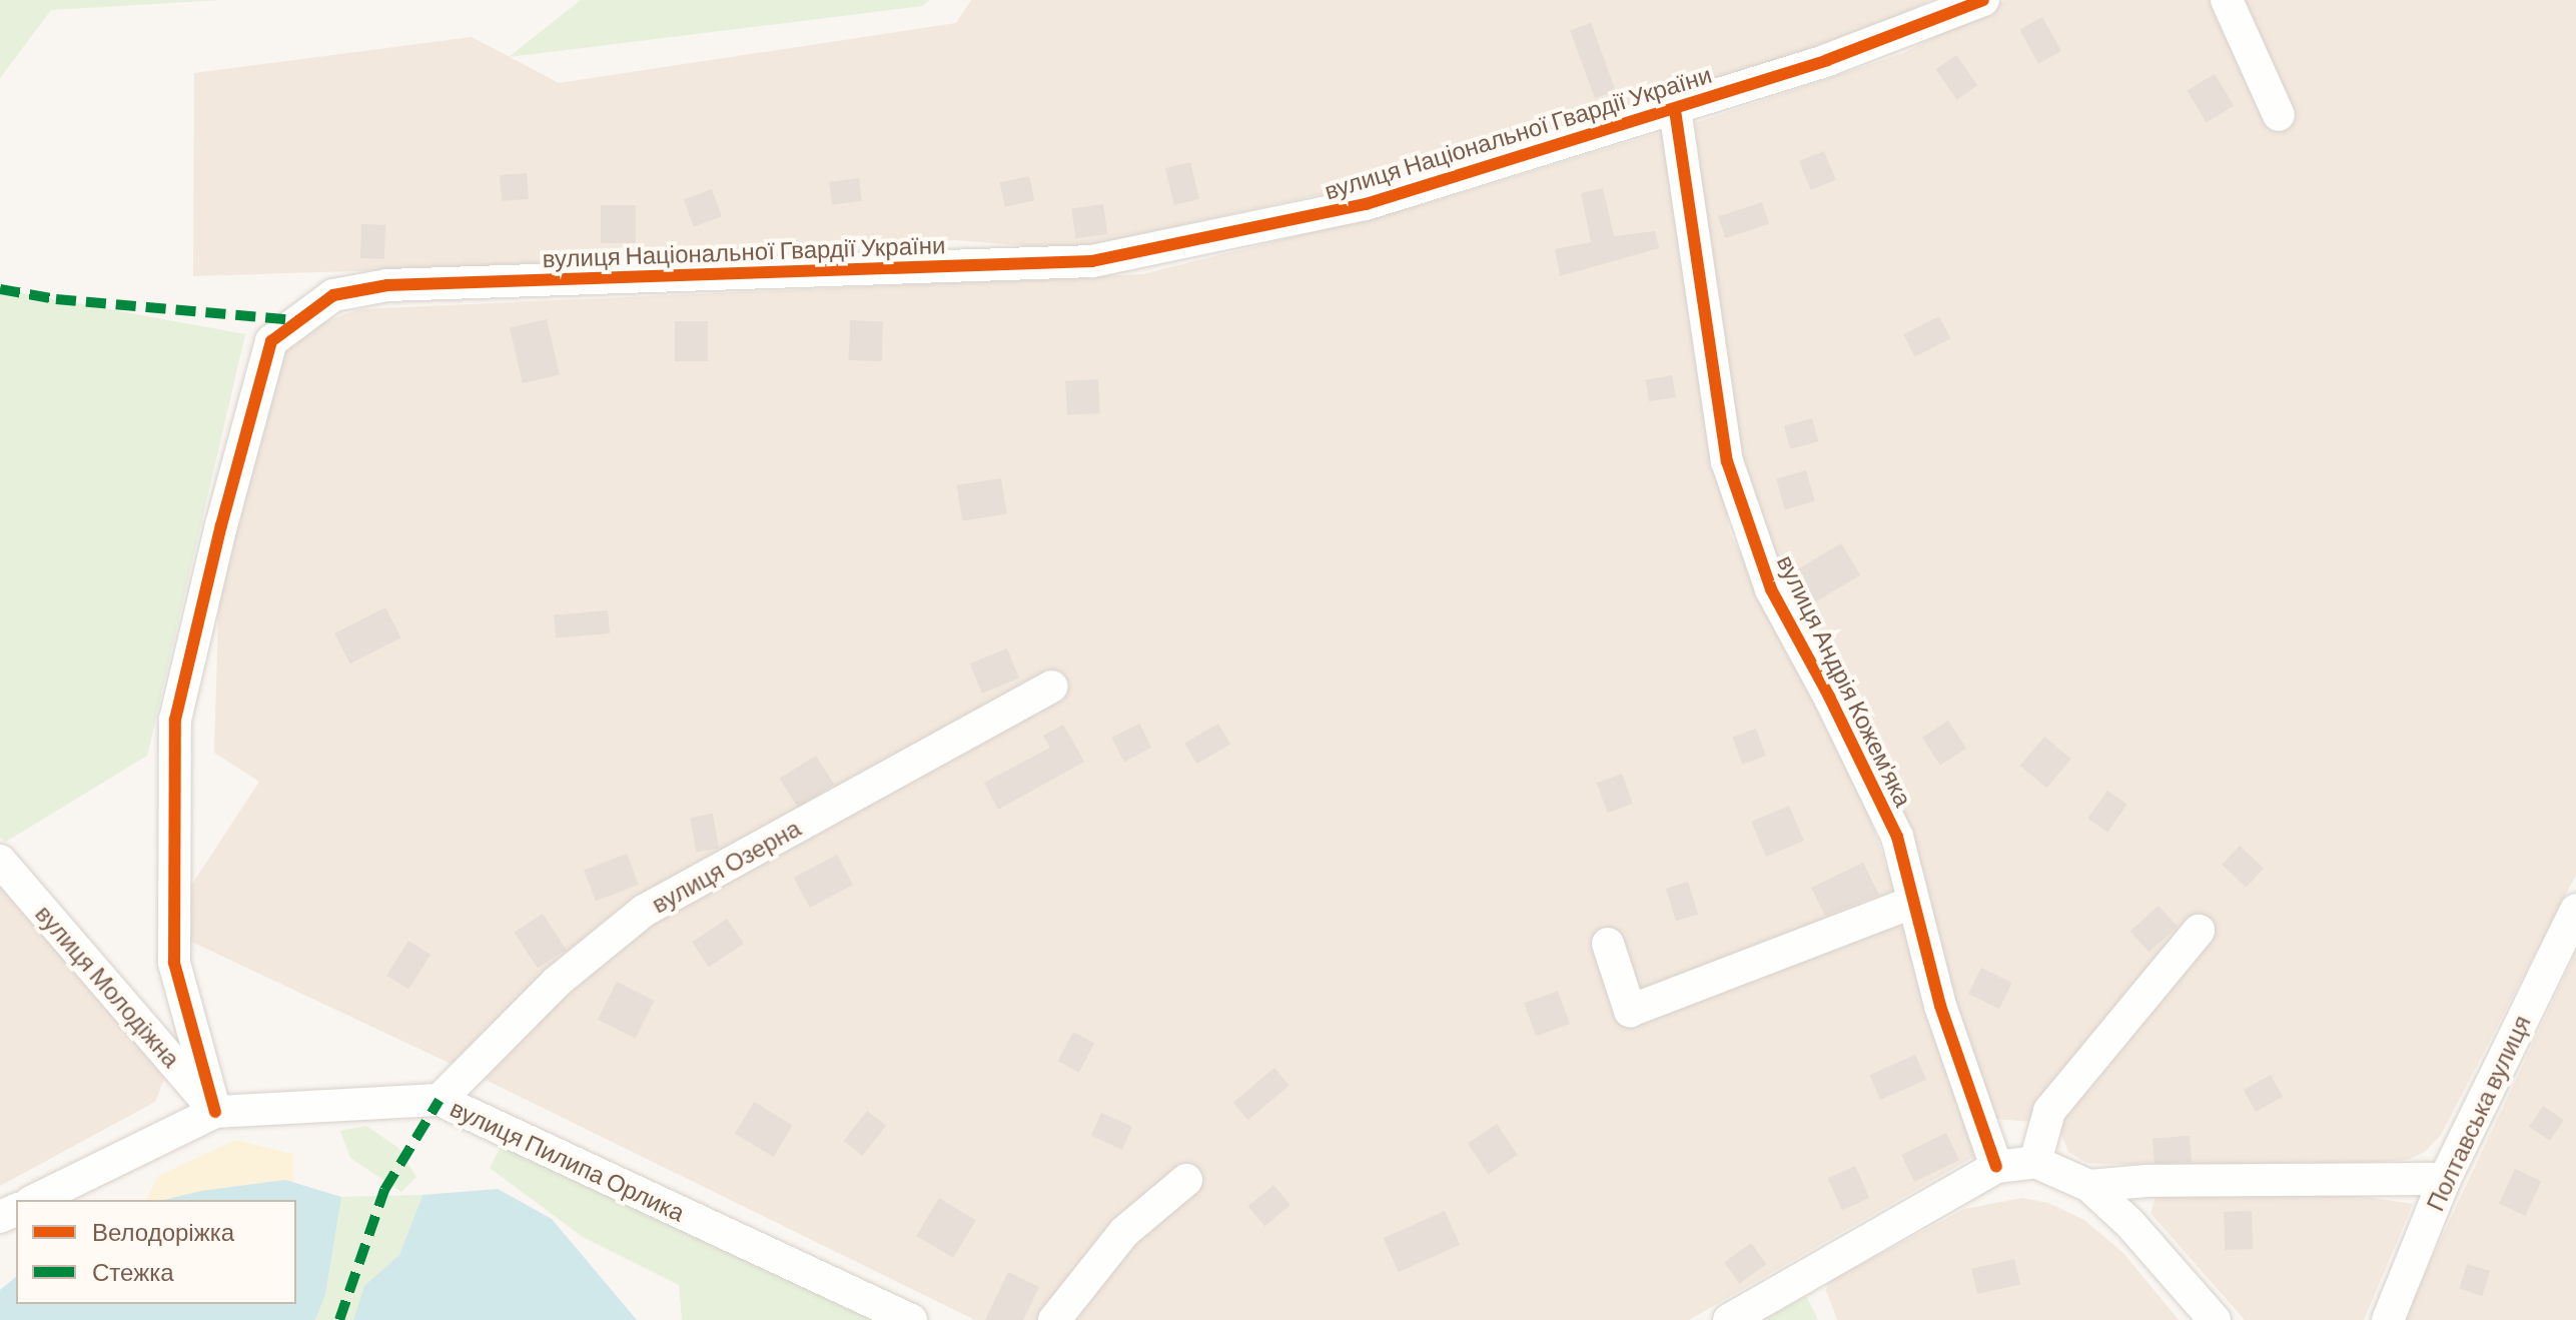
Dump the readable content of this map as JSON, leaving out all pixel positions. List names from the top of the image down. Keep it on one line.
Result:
{"streets":{"street":["вулиця Національної Гвардії України","вулиця Андрія Кожем'яка","вулиця Озерна","вулиця Молодіжна","Полтавська вулиця","вулиця Пилипа Орлика"]},"crossings":[["вулиця Національної Гвардії України","вулиця Андрія Кожем'яка"],["вулиця Національної Гвардії України","вулиця Молодіжна"],["вулиця Національної Гвардії України","вулиця Пилипа Орлика"],["вулиця Озерна","вулиця Пилипа Орлика"],["вулиця Молодіжна","вулиця Пилипа Орлика"]],"legend":["Велодоріжка","Стежка"]}
